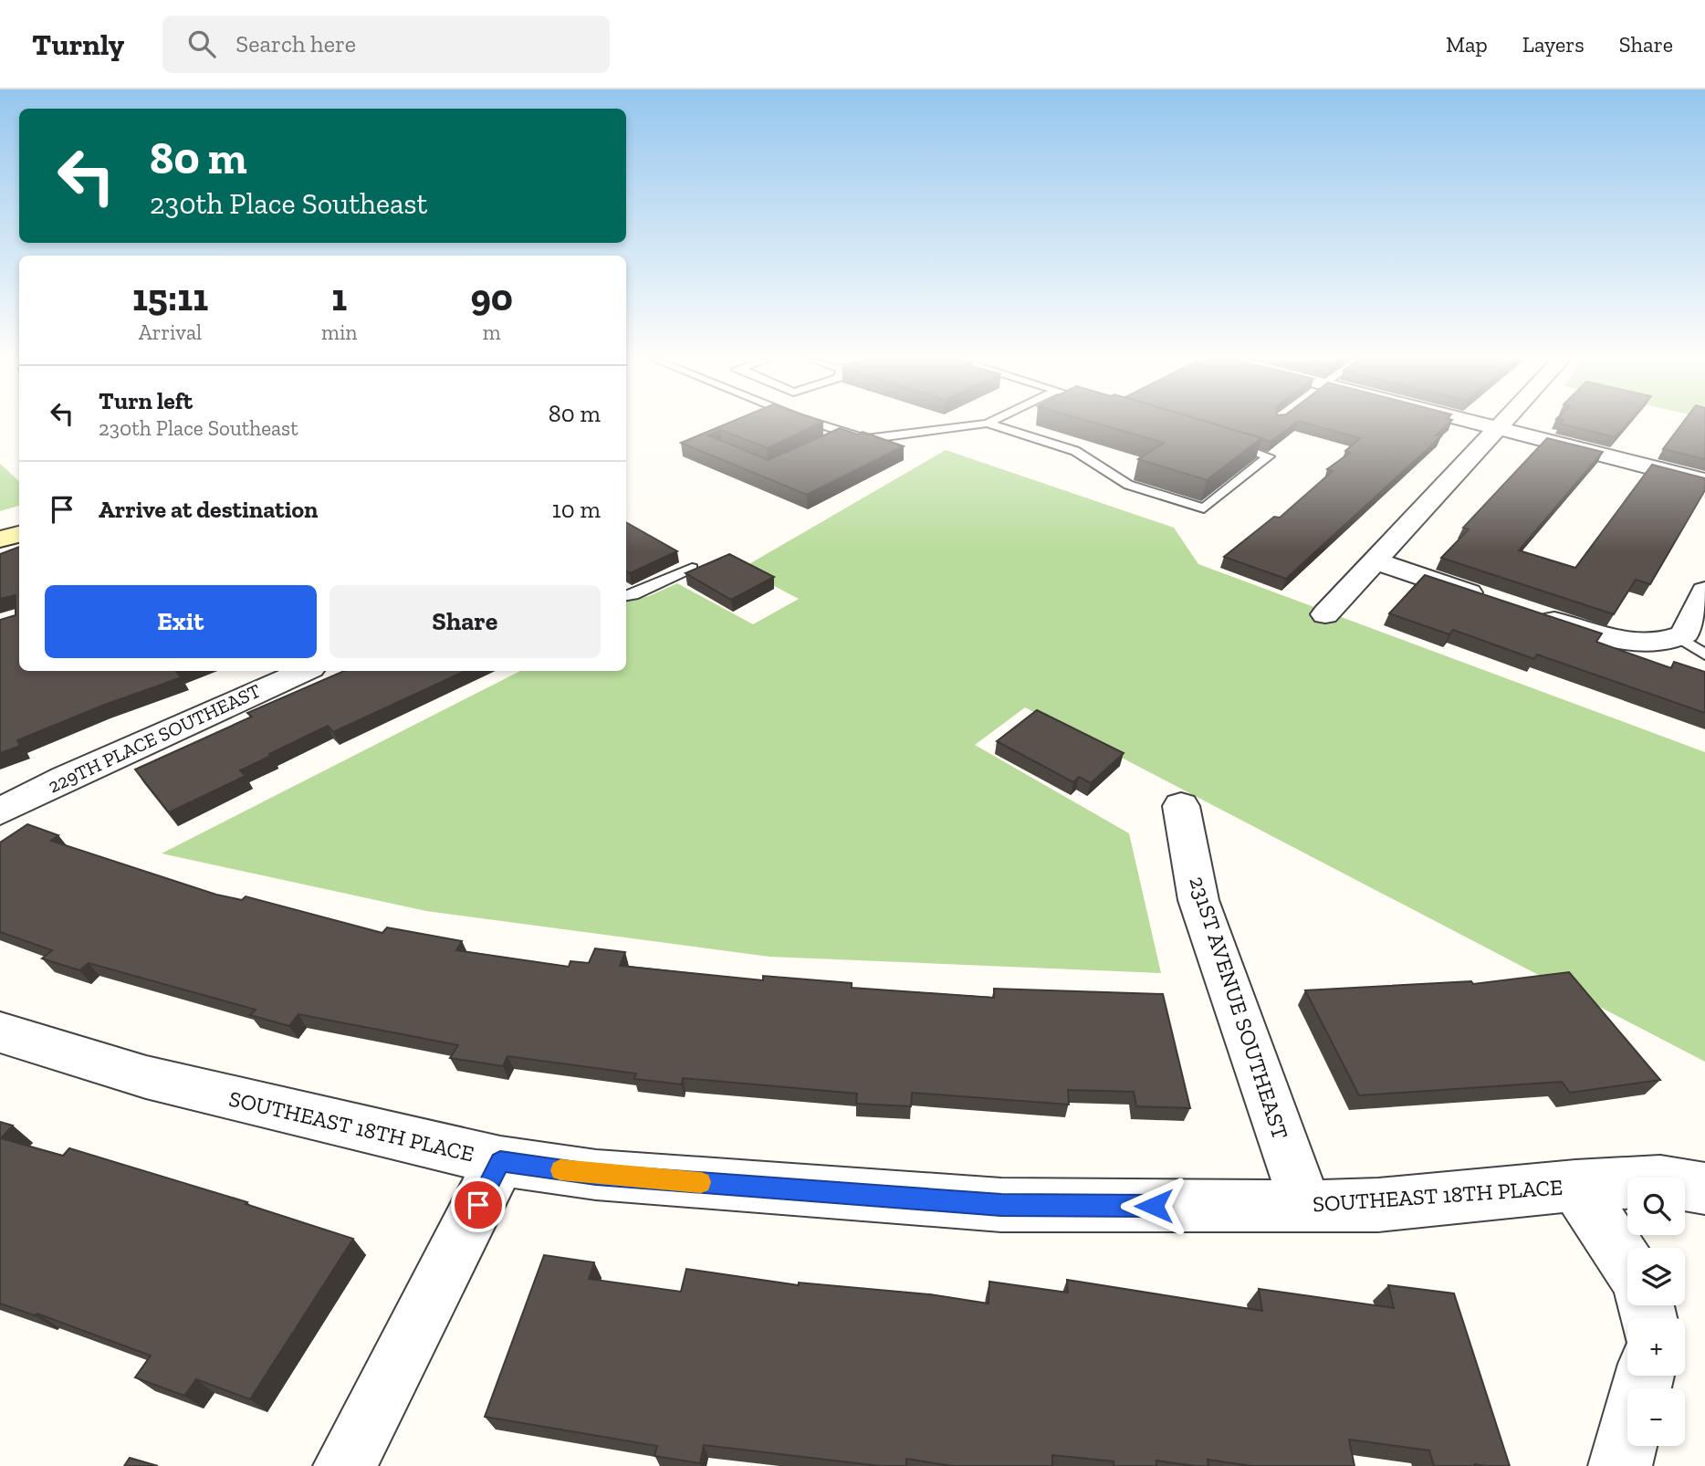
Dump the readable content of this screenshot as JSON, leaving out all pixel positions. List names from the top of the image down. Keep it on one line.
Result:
{"streets":{"street":["229TH PLACE SOUTHEAST","231ST AVENUE SOUTHEAST","SOUTHEAST 18TH PLACE"]},"crossings":[["231ST AVENUE SOUTHEAST","SOUTHEAST 18TH PLACE"]],"page":{"header":"Turnly","search":"Search here","nav":["Map","Layers","Share"],"turn":["80 m","230th Place Southeast"],"eta":["15:11","Arrival","1","min","90","m"],"list":[{"name":"Turn left","note":"230th Place Southeast","value":"80 m"},{"name":"Arrive at destination","value":"10 m"}],"buttons":["Exit","Share"],"map_buttons":["+","−"]}}
